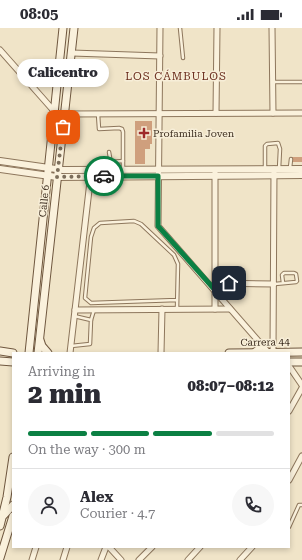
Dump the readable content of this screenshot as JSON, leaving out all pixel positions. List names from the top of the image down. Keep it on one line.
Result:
{"streets":{"main road":["Calle 6","Carrera 44"]},"districts":["LOS CÁMBULOS"],"places":{"other":["Calicentro"],"health":["Profamilia Joven"]},"page":{"status":"08:05","bubble":"Calicentro","heading":["2 min","Arriving in","08:07–08:12"],"panel":["Alex","Courier · 4.7"],"bar":"On the way · 300 m"}}
